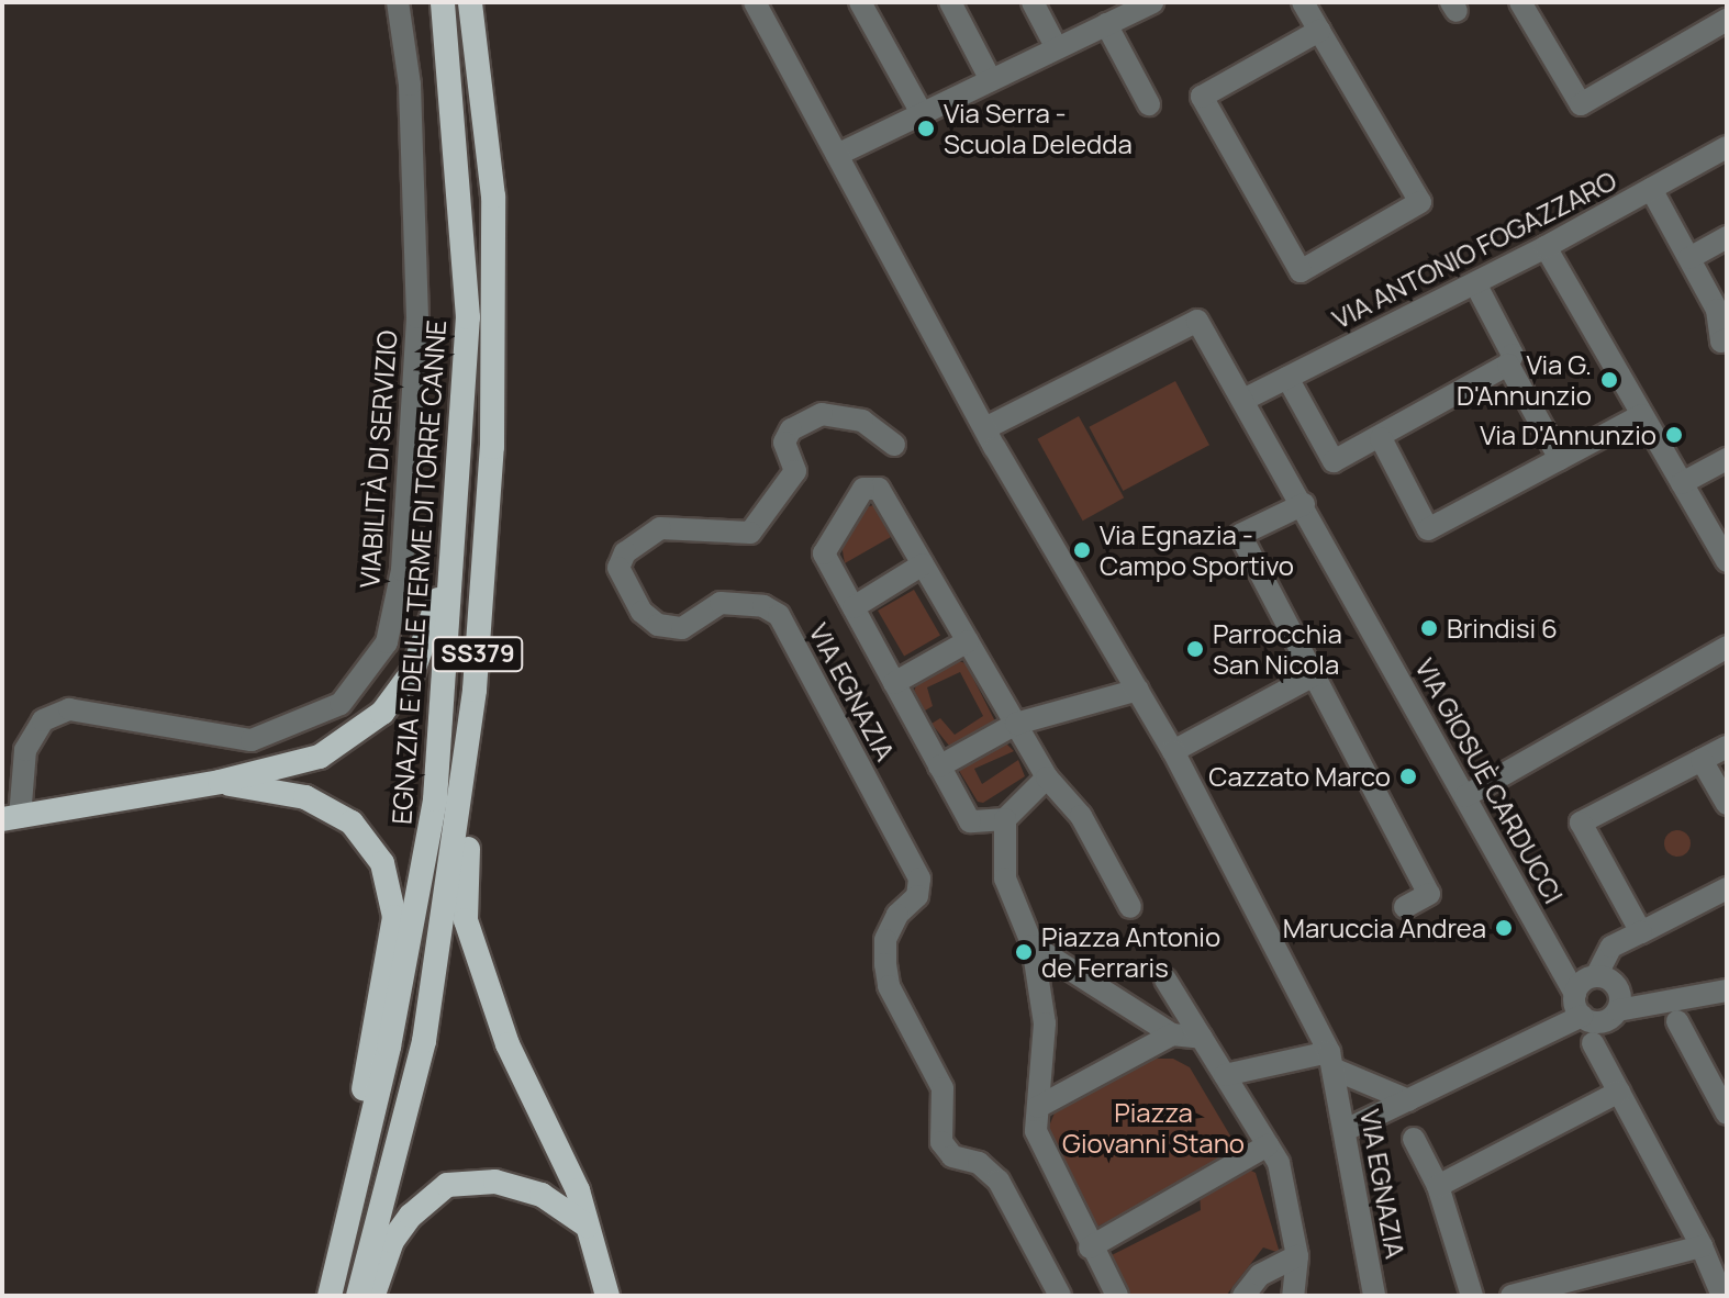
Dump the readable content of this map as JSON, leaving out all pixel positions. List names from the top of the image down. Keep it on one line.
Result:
{"streets":{"highway":["EGNAZIA E DELLE TERME DI TORRE CANNE","SS379"],"street":["VIA ANTONIO FOGAZZARO","VIABILITÀ DI SERVIZIO","VIA EGNAZIA","VIA GIOSUÈ CARDUCCI"]},"crossings":[["VIA ANTONIO FOGAZZARO","VIA GIOSUÈ CARDUCCI"],["VIA EGNAZIA","VIA GIOSUÈ CARDUCCI"]],"parks":["Piazza Giovanni Stano"],"places":["Via Serra - Scuola Deledda","Via G. D'Annunzio","Via D'Annunzio","Via Egnazia - Campo Sportivo","Brindisi 6","Parrocchia San Nicola","Cazzato Marco","Maruccia Andrea","Piazza Antonio de Ferraris"]}
